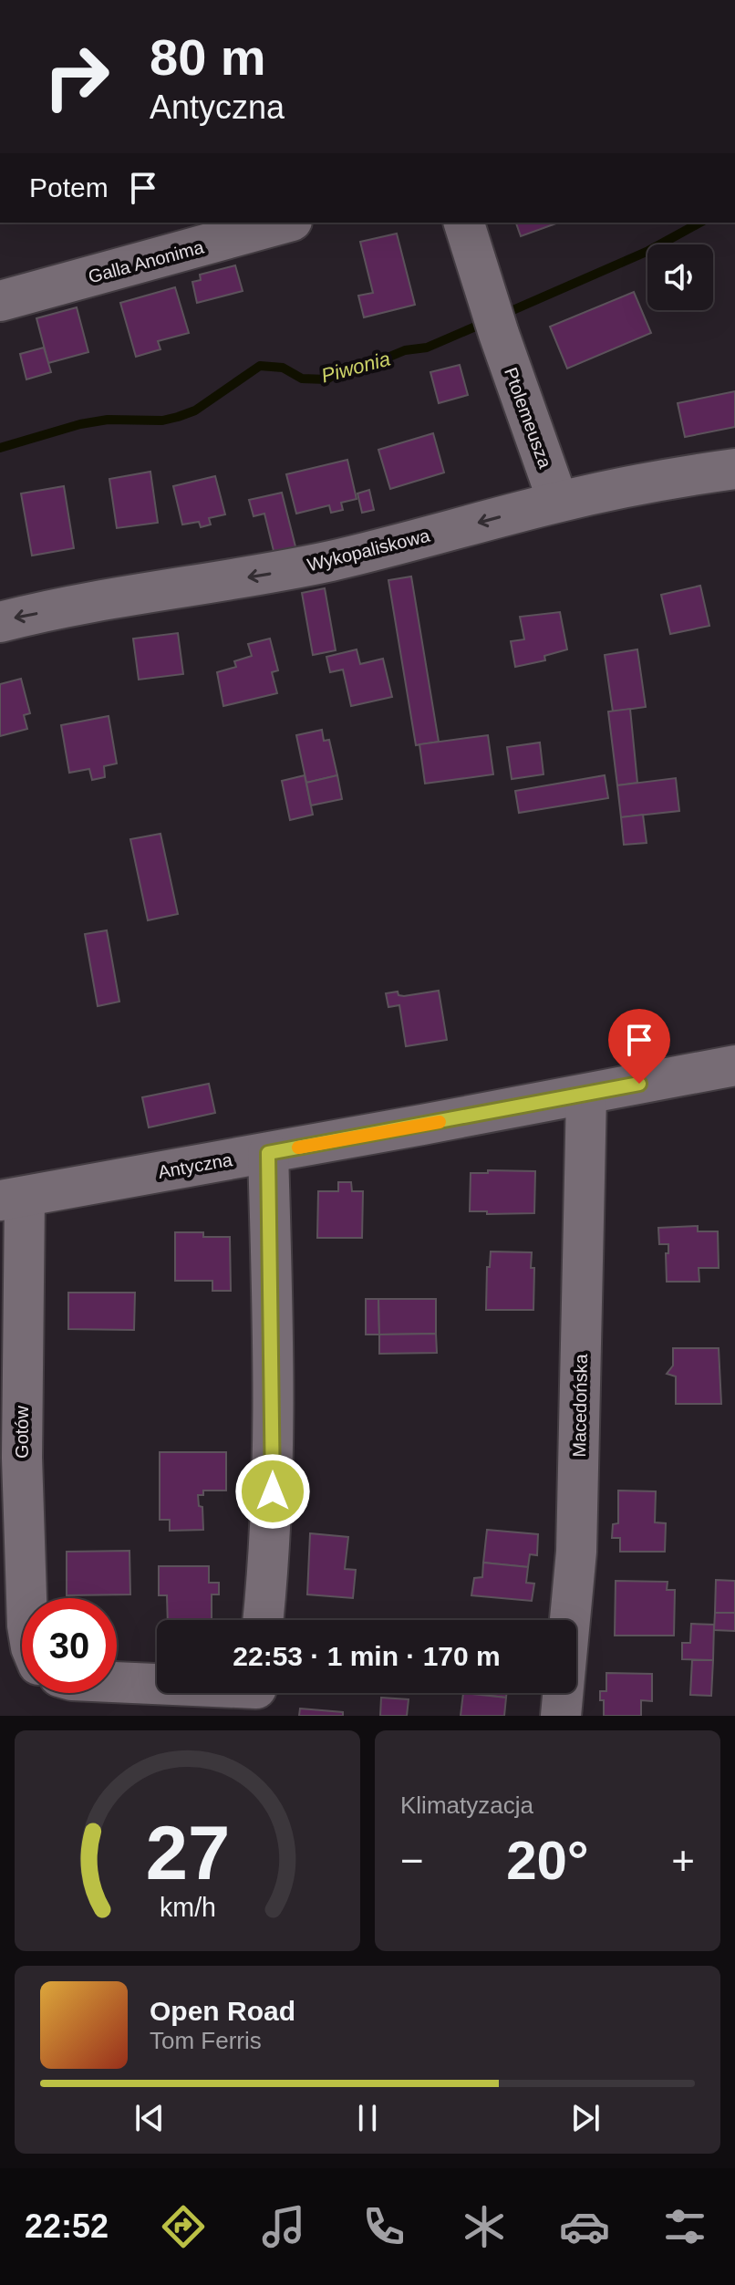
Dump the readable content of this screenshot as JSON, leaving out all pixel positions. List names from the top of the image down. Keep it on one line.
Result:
{"streets":{"street":["Galla Anonima","Ptolemeusza","Wykopaliskowa","Antyczna","Macedońska","Gotów"]},"crossings":[["Ptolemeusza","Wykopaliskowa"],["Antyczna","Macedońska"],["Antyczna","Gotów"]],"one_way":["Wykopaliskowa"],"water":["Piwonia"],"page":{"turn":["80 m","Antyczna"],"then":"Potem","limit":"30","trip":"22:53 · 1 min · 170 m","tile":"Klimatyzacja","heat":["−","20°","+"],"song":["Open Road","Tom Ferris"],"tabs":"22:52","gauge":["27","km/h"]}}
